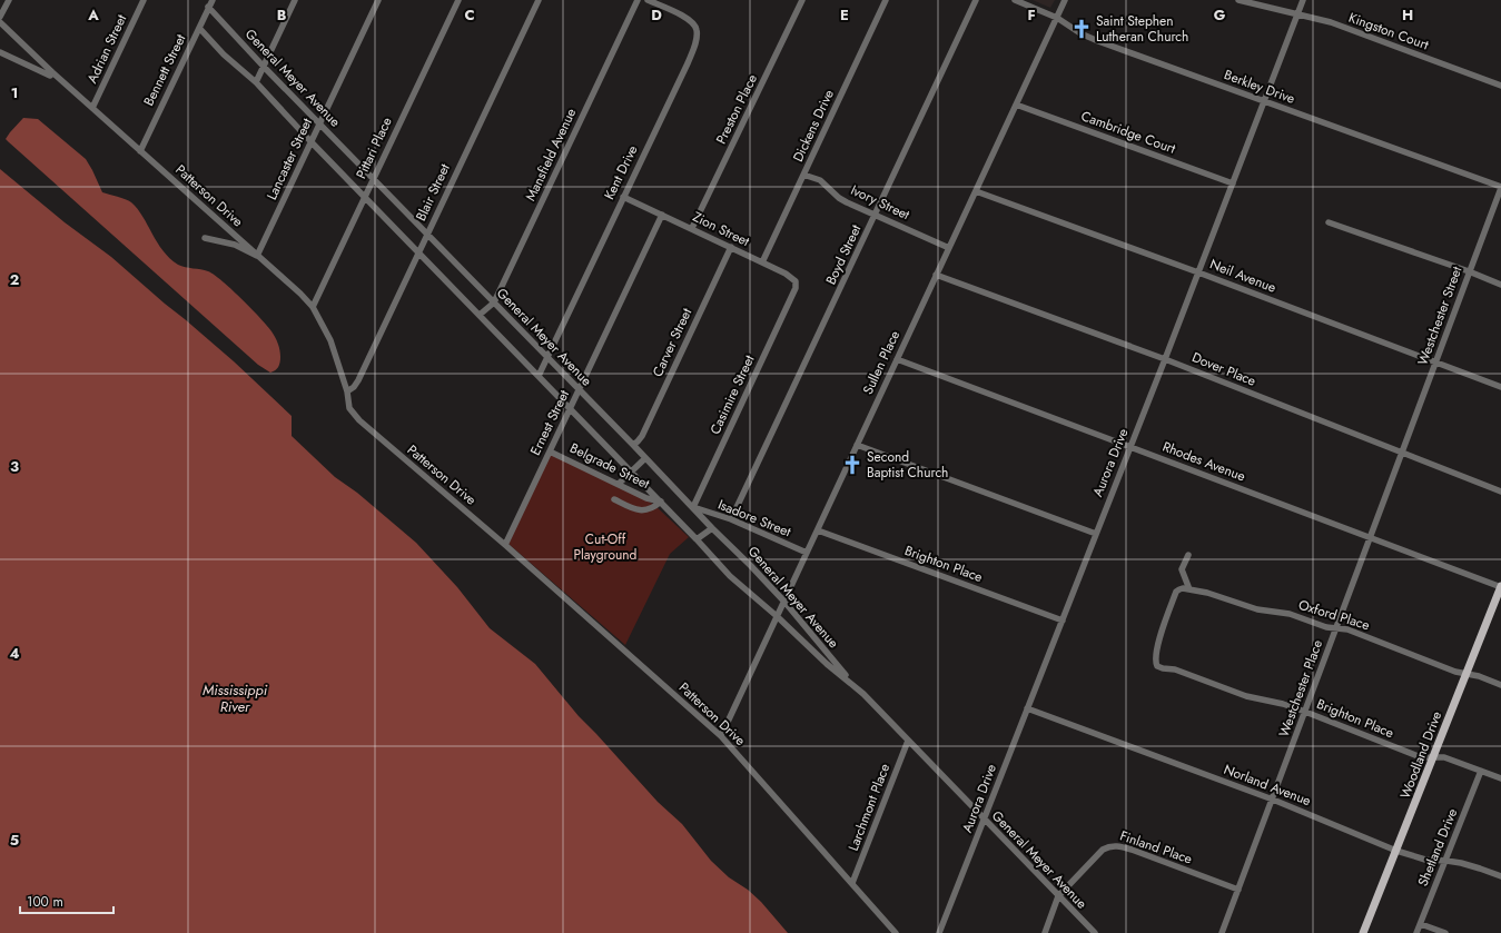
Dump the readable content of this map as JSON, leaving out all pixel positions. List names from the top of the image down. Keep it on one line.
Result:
{"streets":{"main road":["Woodland Drive"],"street":["Kingston Court","Adrian Street","Bennett Street","General Meyer Avenue","Berkley Drive","Preston Place","Dickens Drive","Cambridge Court","Pittari Place","Mansfield Avenue","Lancaster Street","Kent Drive","Blair Street","Patterson Drive","Ivory Street","Zion Street","Boyd Street","Neil Avenue","Westchester Street","Carver Street","Sullen Place","Dover Place","Casimire Street","Ernest Street","Rhodes Avenue","Aurora Drive","Belgrade Street","Isadore Street","Brighton Place","Oxford Place","Westchester Place","Norland Avenue","Larchmont Place","Finland Place","Shetland Drive"]},"crossings":[["Kingston Court","Aurora Drive"],["Adrian Street","Patterson Drive"],["Bennett Street","General Meyer Avenue"],["Bennett Street","Patterson Drive"],["General Meyer Avenue","Pittari Place"],["General Meyer Avenue","Mansfield Avenue"],["General Meyer Avenue","Lancaster Street"],["General Meyer Avenue","Kent Drive"],["General Meyer Avenue","Blair Street"],["General Meyer Avenue","Carver Street"],["General Meyer Avenue","Sullen Place"],["General Meyer Avenue","Casimire Street"],["General Meyer Avenue","Ernest Street"],["General Meyer Avenue","Aurora Drive"],["General Meyer Avenue","Belgrade Street"],["General Meyer Avenue","Isadore Street"],["General Meyer Avenue","Larchmont Place"],["General Meyer Avenue","Finland Place"],["Berkley Drive","Westchester Street"],["Berkley Drive","Sullen Place"],["Berkley Drive","Aurora Drive"],["Preston Place","Zion Street"],["Dickens Drive","Ivory Street"],["Dickens Drive","Zion Street"],["Cambridge Court","Sullen Place"],["Cambridge Court","Aurora Drive"],["Pittari Place","Patterson Drive"],["Lancaster Street","Patterson Drive"],["Kent Drive","Zion Street"],["Blair Street","Patterson Drive"],["Patterson Drive","Sullen Place"],["Patterson Drive","Ernest Street"],["Patterson Drive","Larchmont Place"],["Ivory Street","Boyd Street"],["Ivory Street","Sullen Place"],["Zion Street","Carver Street"],["Zion Street","Casimire Street"],["Zion Street","Ernest Street"],["Boyd Street","Isadore Street"],["Neil Avenue","Westchester Street"],["Neil Avenue","Sullen Place"],["Neil Avenue","Aurora Drive"],["Westchester Street","Dover Place"],["Westchester Street","Westchester Place"],["Sullen Place","Dover Place"],["Sullen Place","Rhodes Avenue"],["Sullen Place","Isadore Street"],["Sullen Place","Brighton Place"],["Dover Place","Aurora Drive"],["Dover Place","Westchester Place"],["Casimire Street","Isadore Street"],["Ernest Street","Belgrade Street"],["Rhodes Avenue","Aurora Drive"],["Rhodes Avenue","Westchester Place"],["Rhodes Avenue","Woodland Drive"],["Aurora Drive","Brighton Place"],["Aurora Drive","Norland Avenue"],["Brighton Place","Oxford Place"],["Brighton Place","Westchester Place"],["Brighton Place","Woodland Drive"],["Brighton Place","Shetland Drive"],["Oxford Place","Westchester Place"],["Oxford Place","Woodland Drive"],["Westchester Place","Norland Avenue"],["Westchester Place","Finland Place"],["Woodland Drive","Norland Avenue"],["Norland Avenue","Shetland Drive"]],"water":["Mississippi River"],"parks":["Cut-Off Playground"],"places":{"church":["Saint Stephen Lutheran Church","Second Baptist Church"]},"scale_bar":"100 m","grid":{"columns":["A","B","C","D","E","F","G","H"],"rows":["1","2","3","4","5"]}}
